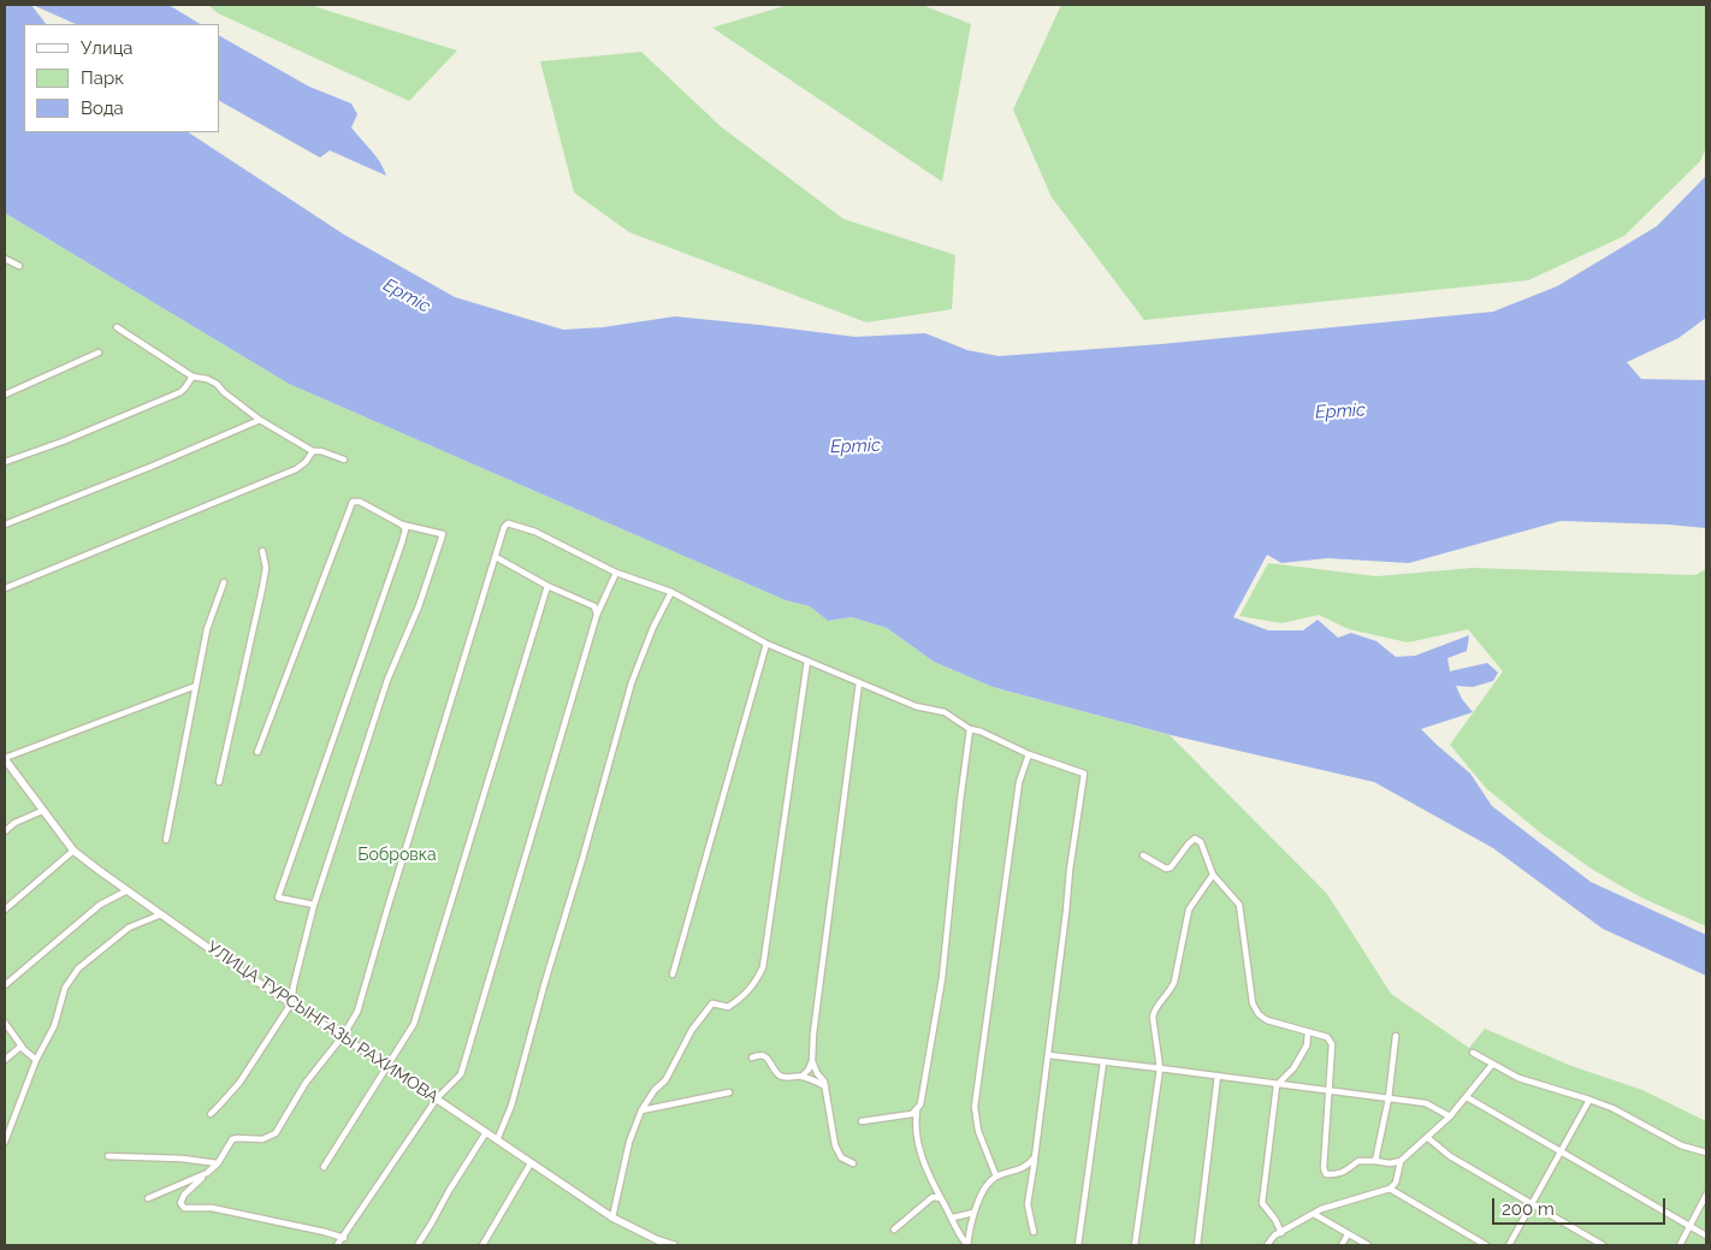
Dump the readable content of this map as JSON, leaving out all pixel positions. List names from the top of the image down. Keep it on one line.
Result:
{"streets":{"street":["УЛИЦА ТУРСЫНГАЗЫ РАХИМОВА"]},"water":["Ертіс"],"parks":["Бобровка"],"legend":["Улица","Парк","Вода"],"scale_bar":"200 m"}
